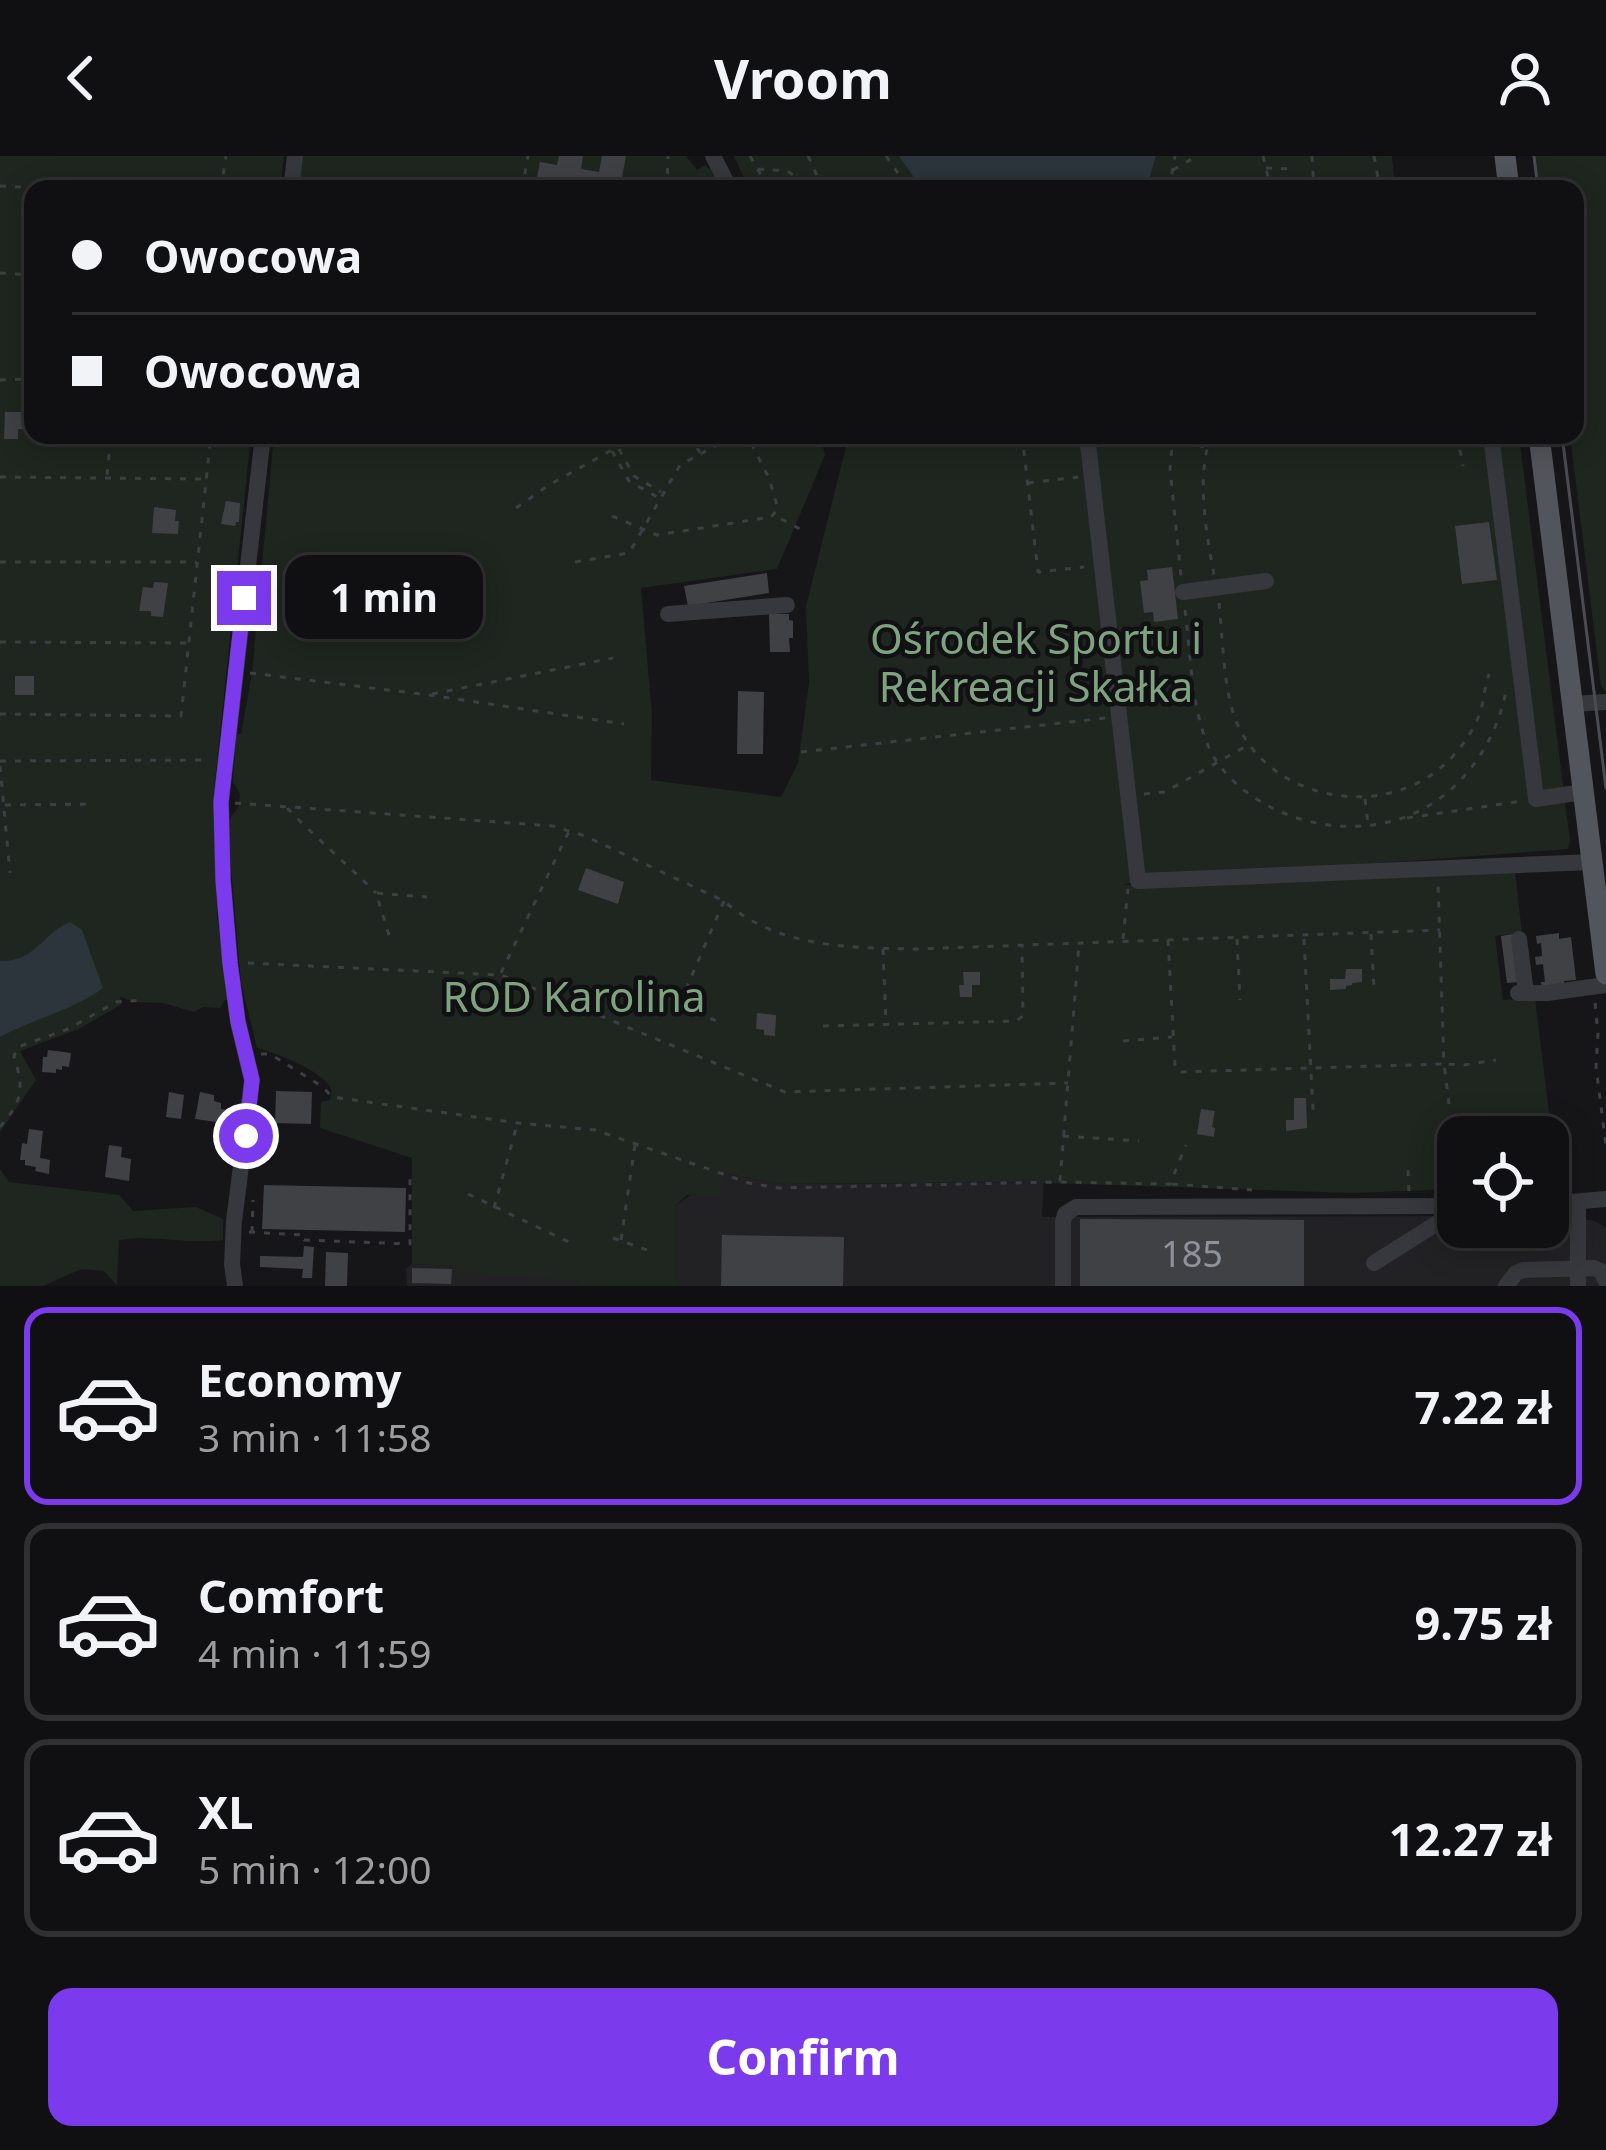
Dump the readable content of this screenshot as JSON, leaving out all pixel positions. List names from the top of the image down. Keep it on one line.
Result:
{"parks":["Ośrodek Sportu i Rekreacji Skałka","ROD Karolina"],"house_numbers":["185"],"page":{"header":"Vroom","banner":["Owocowa","Owocowa"],"bubble":"1 min","list":[{"name":"Economy","note":"3 min · 11:58","value":"7.22 zł"},{"name":"Comfort","note":"4 min · 11:59","value":"9.75 zł"},{"name":"XL","note":"5 min · 12:00","value":"12.27 zł"}],"buttons":"Confirm"}}
